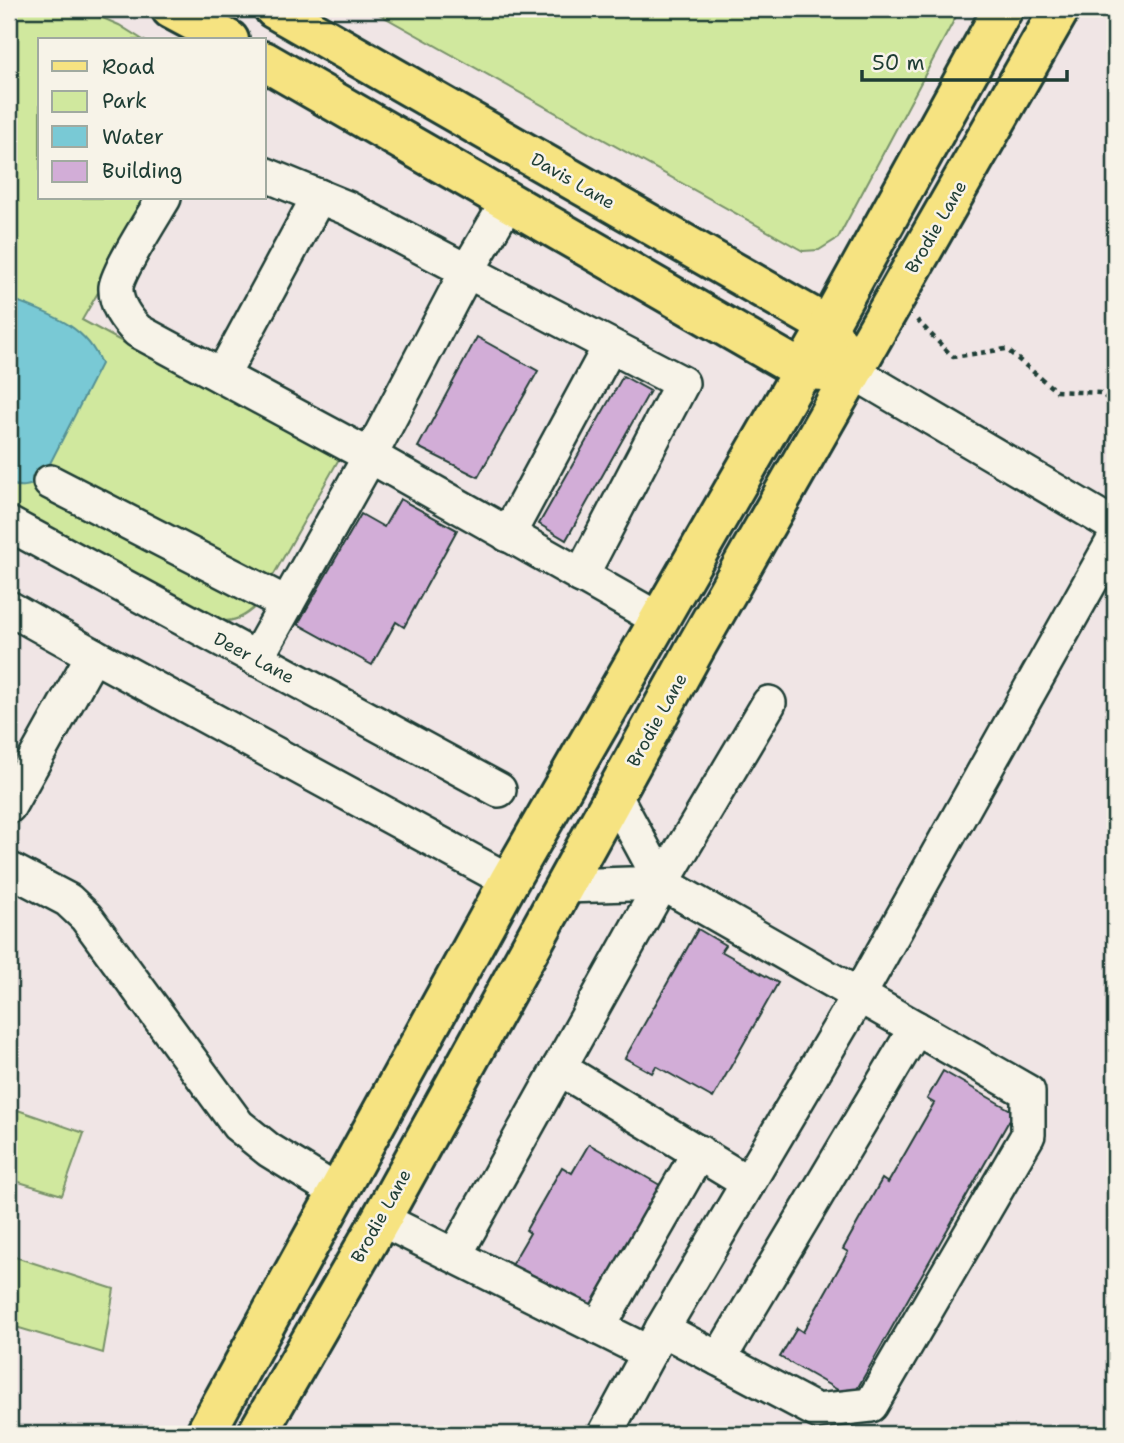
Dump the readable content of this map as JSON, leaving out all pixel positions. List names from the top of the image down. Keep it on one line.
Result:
{"streets":{"main road":["Davis Lane","Brodie Lane"],"street":["Deer Lane"]},"legend":["Road","Park","Water","Building"],"scale_bar":"50 m"}
